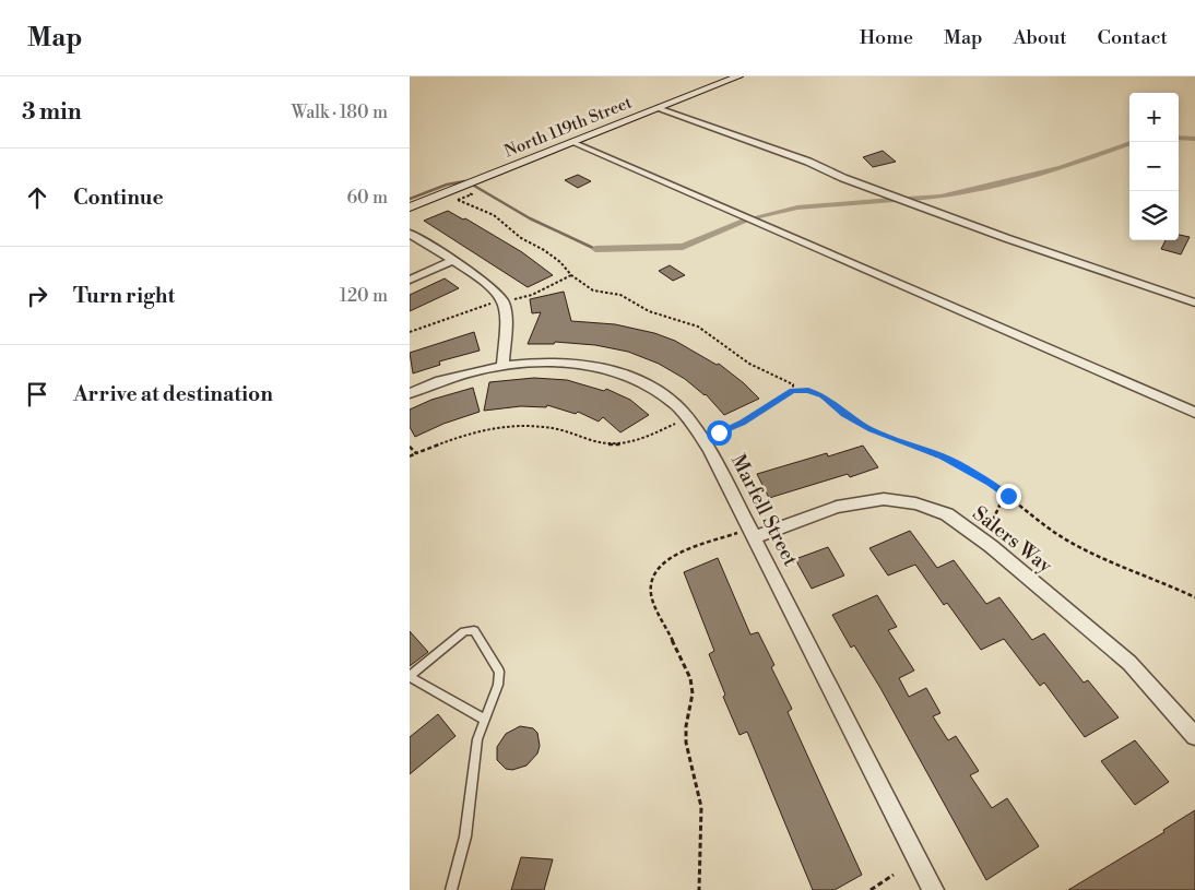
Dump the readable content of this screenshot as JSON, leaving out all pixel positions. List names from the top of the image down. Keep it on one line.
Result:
{"streets":{"street":["North 119th Street","Marfell Street","Salers Way"]},"crossings":[["Marfell Street","Salers Way"]],"page":{"header":"Map","nav":["Home","Map","About","Contact"],"heading":["3 min","Walk · 180 m"],"map_buttons":["+","−"],"list":[["Continue","60 m"],["Turn right","120 m"],"Arrive at destination"]}}
